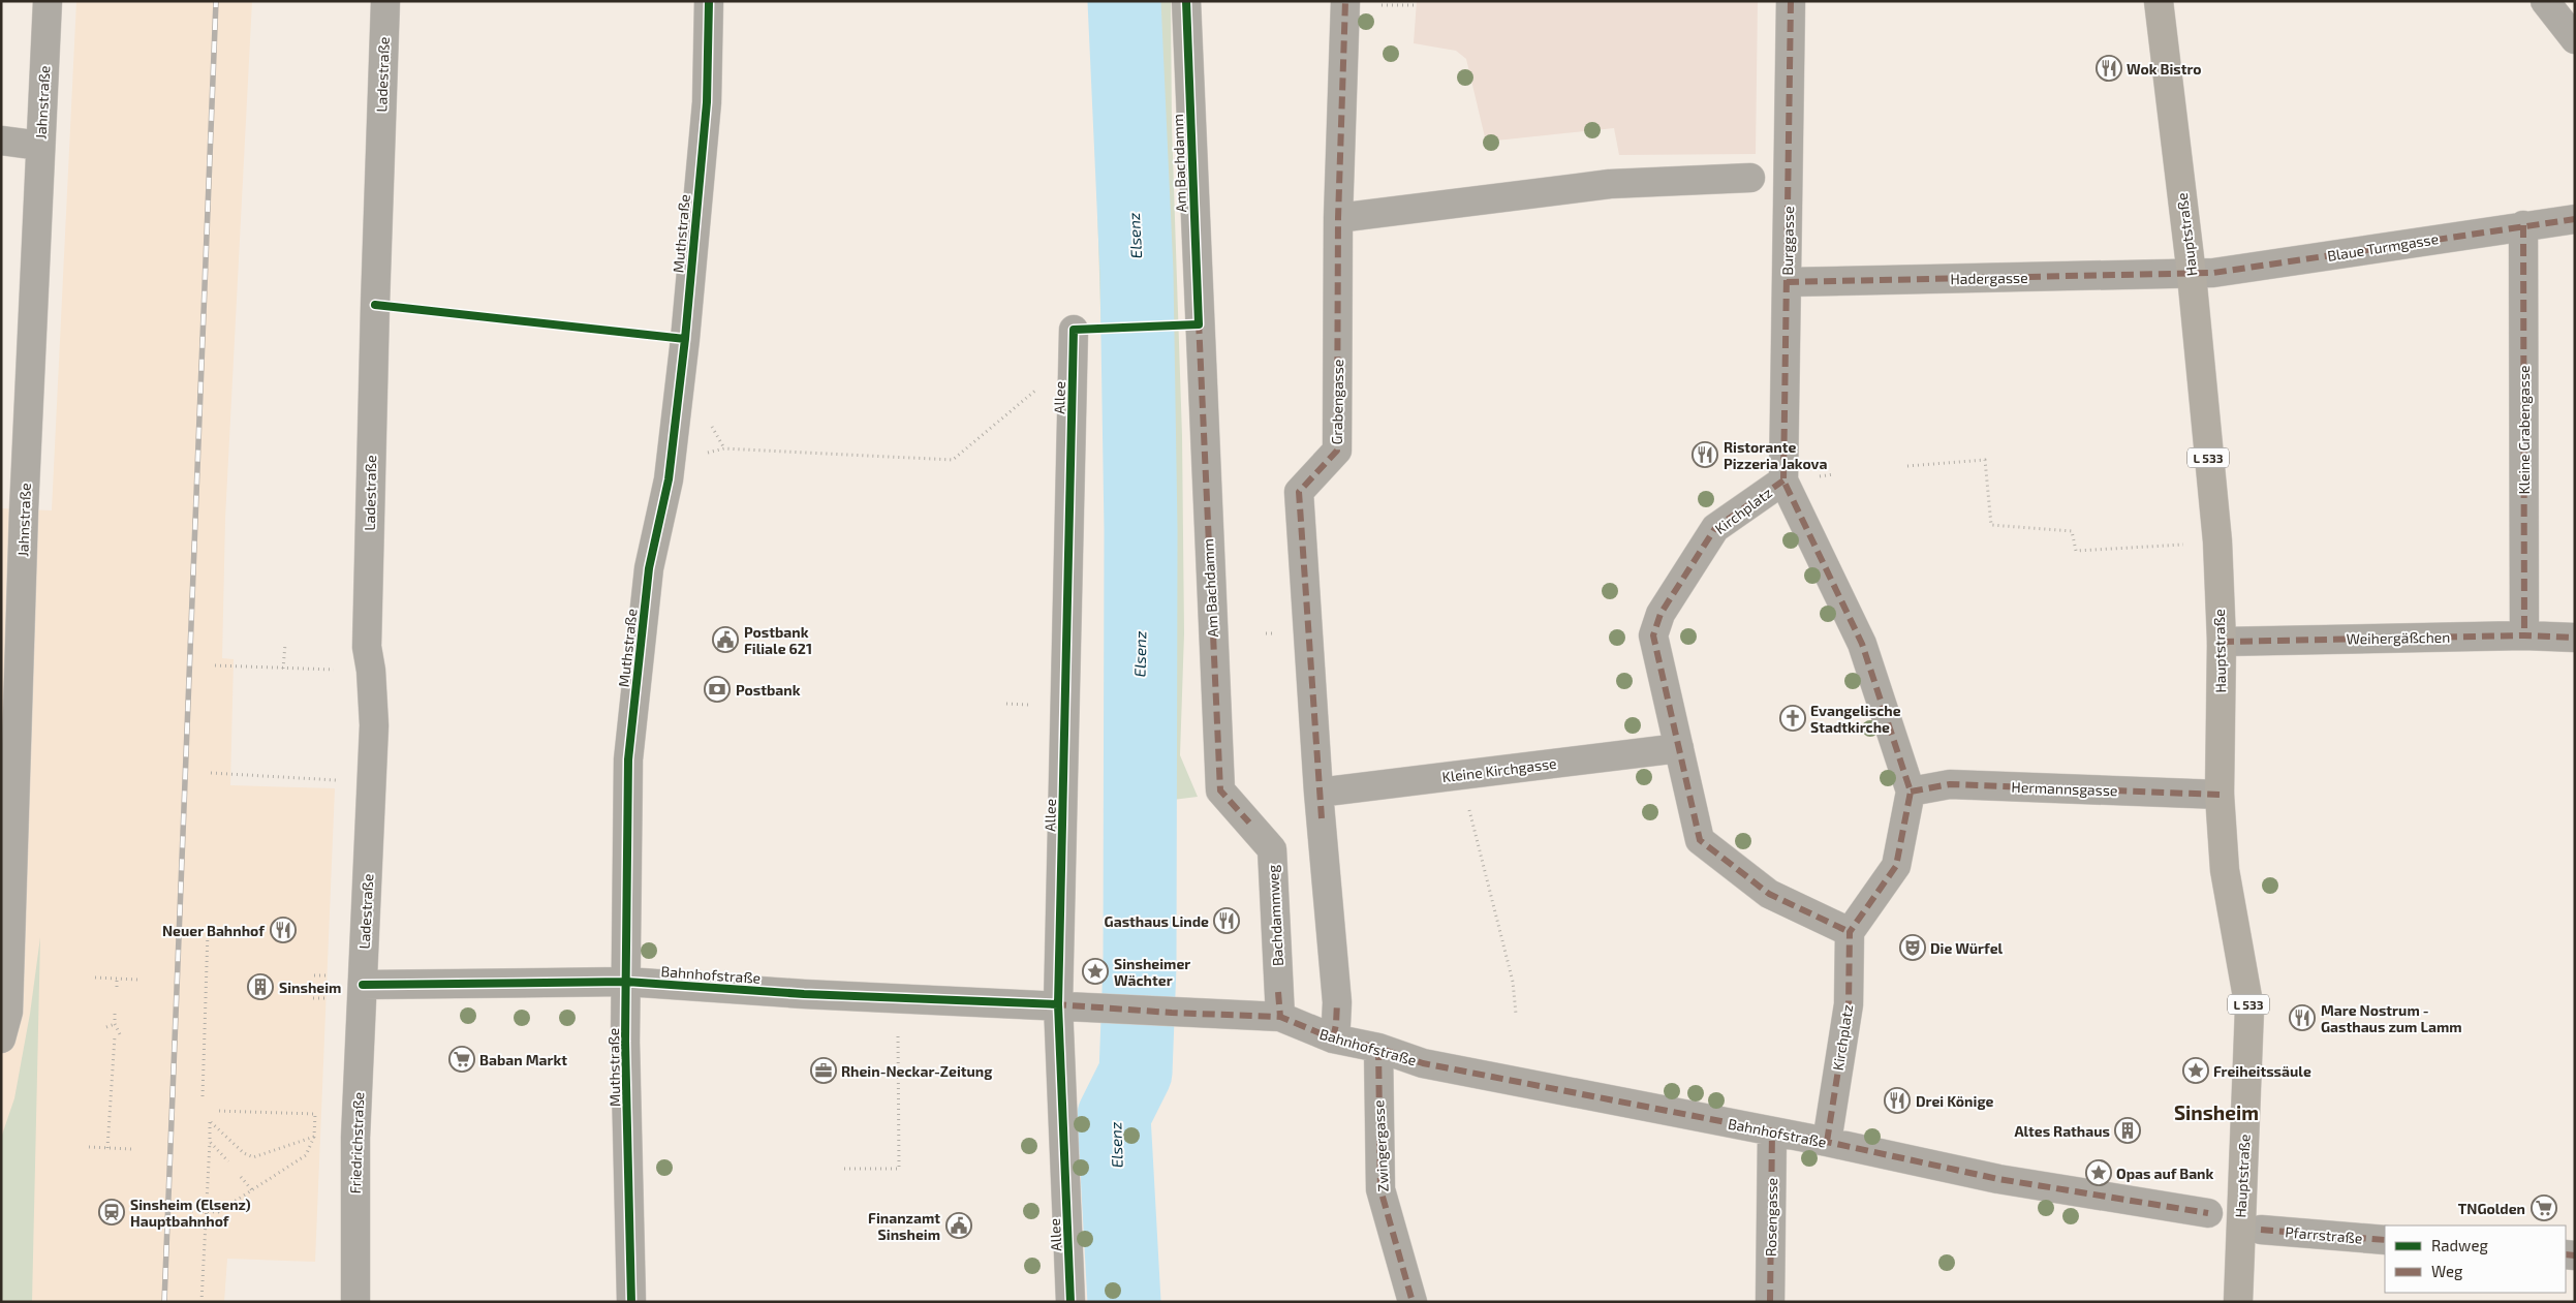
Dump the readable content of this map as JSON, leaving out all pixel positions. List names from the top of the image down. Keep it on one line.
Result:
{"streets":{"main road":["Hauptstraße","L 533"],"street":["Ladestraße","Jahnstraße","Am Bachdamm","Muthstraße","Burggasse","Blaue Turmgasse","Hadergasse","Allee","Grabengasse","Kleine Grabengasse","Kirchplatz","Weihergäßchen","Kleine Kirchgasse","Hermannsgasse","Bachdammweg","Bahnhofstraße","Friedrichstraße","Zwingergasse","Rosengasse","Pfarrstraße"]},"crossings":[["Ladestraße","Bahnhofstraße"],["Ladestraße","Friedrichstraße"],["Am Bachdamm","Bachdammweg"],["Muthstraße","Bahnhofstraße"],["Hauptstraße","Blaue Turmgasse"],["Hauptstraße","Hadergasse"],["Hauptstraße","Weihergäßchen"],["Hauptstraße","Hermannsgasse"],["Burggasse","Hadergasse"],["Burggasse","Kirchplatz"],["Blaue Turmgasse","Hadergasse"],["Blaue Turmgasse","Kleine Grabengasse"],["Allee","Bahnhofstraße"],["Grabengasse","Kleine Kirchgasse"],["Kleine Grabengasse","Weihergäßchen"],["Kirchplatz","Kleine Kirchgasse"],["Kirchplatz","Hermannsgasse"],["Kirchplatz","Bahnhofstraße"],["Bachdammweg","Bahnhofstraße"],["Bahnhofstraße","Friedrichstraße"],["Bahnhofstraße","Zwingergasse"],["Bahnhofstraße","Rosengasse"]],"districts":["Sinsheim"],"water":["Elsenz"],"places":{"restaurant":["Wok Bistro","Ristorante Pizzeria Jakova","Gasthaus Linde","Neuer Bahnhof","Mare Nostrum - Gasthaus zum Lamm","Drei Könige"],"public building":["Postbank Filiale 621","Finanzamt Sinsheim"],"bank":["Postbank"],"church":["Evangelische Stadtkirche"],"theatre":["Die Würfel"],"place":["Sinsheimer Wächter","Freiheitssäule","Opas auf Bank"],"building":["Sinsheim","Altes Rathaus"],"supermarket":["Baban Markt","TNGolden"],"office":["Rhein-Neckar-Zeitung"],"station":["Sinsheim (Elsenz) Hauptbahnhof"]},"legend":["Radweg","Weg"]}
